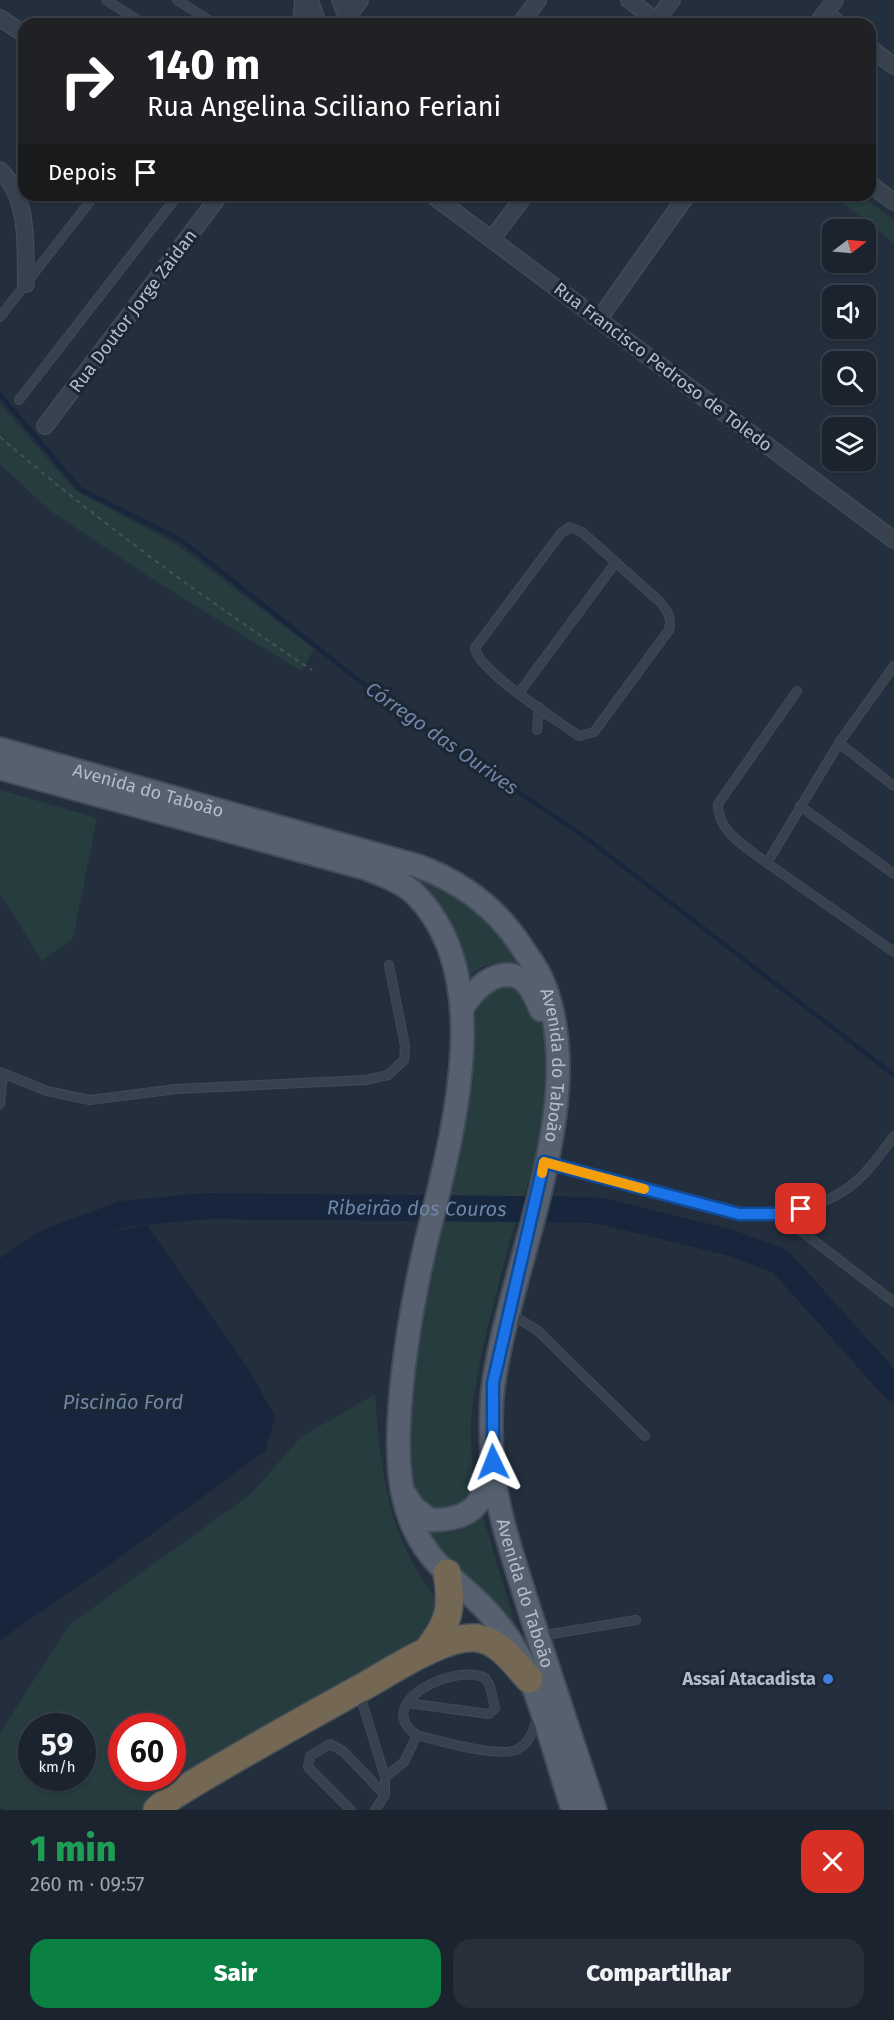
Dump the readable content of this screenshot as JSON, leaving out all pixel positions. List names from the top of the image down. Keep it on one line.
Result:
{"streets":{"main road":["Avenida do Taboão"],"street":["Rua Doutor Jorge Zaidan","Rua Francisco Pedroso de Toledo"]},"water":["Córrego das Ourives","Ribeirão dos Couros","Piscinão Ford"],"places":["Assaí Atacadista"],"north":"right","page":{"turn":["140 m","Rua Angelina Sciliano Feriani"],"then":"Depois","speed":"59 km/h","limit":"60","heading":["1 min","260 m · 09:57"],"buttons":["Sair","Compartilhar"]}}
